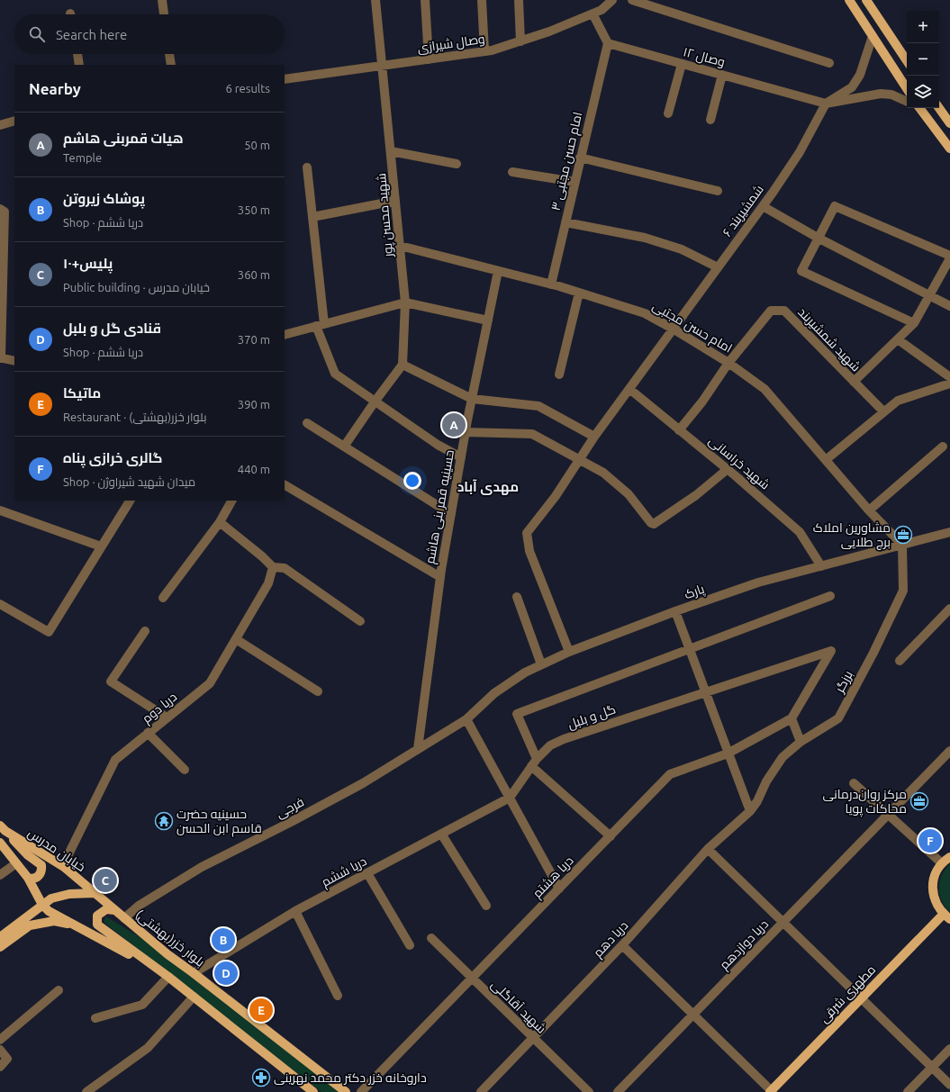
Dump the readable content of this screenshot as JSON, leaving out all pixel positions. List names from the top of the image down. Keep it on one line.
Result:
{"streets":{"main road":["خیابان مدرس","بلوار خزر(بهشتی)","مطهری شرقی"],"street":["وصال شیرازی","وصال ۱۲","امام حسن مجتبی ۳","شمشیربند ۶","شهید محسن پور","امام حسن مجتبی","شهید شمشیربند","شهید خراسانی","حسینیه قمر بنی هاشم","پارک","برزگر","دریا دوم","گل و بلبل","فرجی","دریا ششم","دریا هشتم","دریا دهم","دریا دوازدهم","شهید آقاگلی"]},"crossings":[["وصال شیرازی","شهید محسن پور"],["وصال ۱۲","امام حسن مجتبی ۳"],["وصال ۱۲","شمشیربند ۶"],["امام حسن مجتبی ۳","امام حسن مجتبی"],["شمشیربند ۶","امام حسن مجتبی"],["شمشیربند ۶","شهید خراسانی"],["شمشیربند ۶","پارک"],["شهید محسن پور","امام حسن مجتبی"],["امام حسن مجتبی","شهید شمشیربند"],["امام حسن مجتبی","حسینیه قمر بنی هاشم"],["امام حسن مجتبی","پارک"],["امام حسن مجتبی","برزگر"],["شهید خراسانی","پارک"],["حسینیه قمر بنی هاشم","فرجی"],["پارک","برزگر"],["پارک","فرجی"],["برزگر","دریا دهم"],["دریا دوم","خیابان مدرس"],["گل و بلبل","دریا ششم"],["گل و بلبل","دریا هشتم"],["فرجی","بلوار خزر(بهشتی)"],["خیابان مدرس","بلوار خزر(بهشتی)"],["دریا ششم","بلوار خزر(بهشتی)"],["دریا هشتم","شهید آقاگلی"],["دریا دهم","شهید آقاگلی"]],"districts":["مهدی آباد"],"places":{"office":["مشاورین املاک برج طلایی","مرکز روان‌درمانی محاکات پويا"],"temple":["حسینیه حضرت قاسم ابن الحسن"],"pharmacy":["داروخانه خزر دکتر محمد نهرینی"]},"page":{"map_buttons":["+","−"],"search":"Search here","heading":["Nearby","6 results"],"list":[{"mark":"A","name":"هیات قمربنی هاشم","note":"Temple","value":"50 m"},{"mark":"B","name":"پوشاک زیروتن","note":"Shop · دریا ششم","value":"350 m"},{"mark":"C","name":"پلیس+١٠","note":"Public building · خیابان مدرس","value":"360 m"},{"mark":"D","name":"قنادی گل و بلبل","note":"Shop · دریا ششم","value":"370 m"},{"mark":"E","name":"ماتیکا","note":"Restaurant · بلوار خزر(بهشتی)","value":"390 m"},{"mark":"F","name":"گالری خرازی پناه","note":"Shop · میدان شهید شیراوژن","value":"440 m"}],"pins":["A","F","C","B","D","E"]}}
